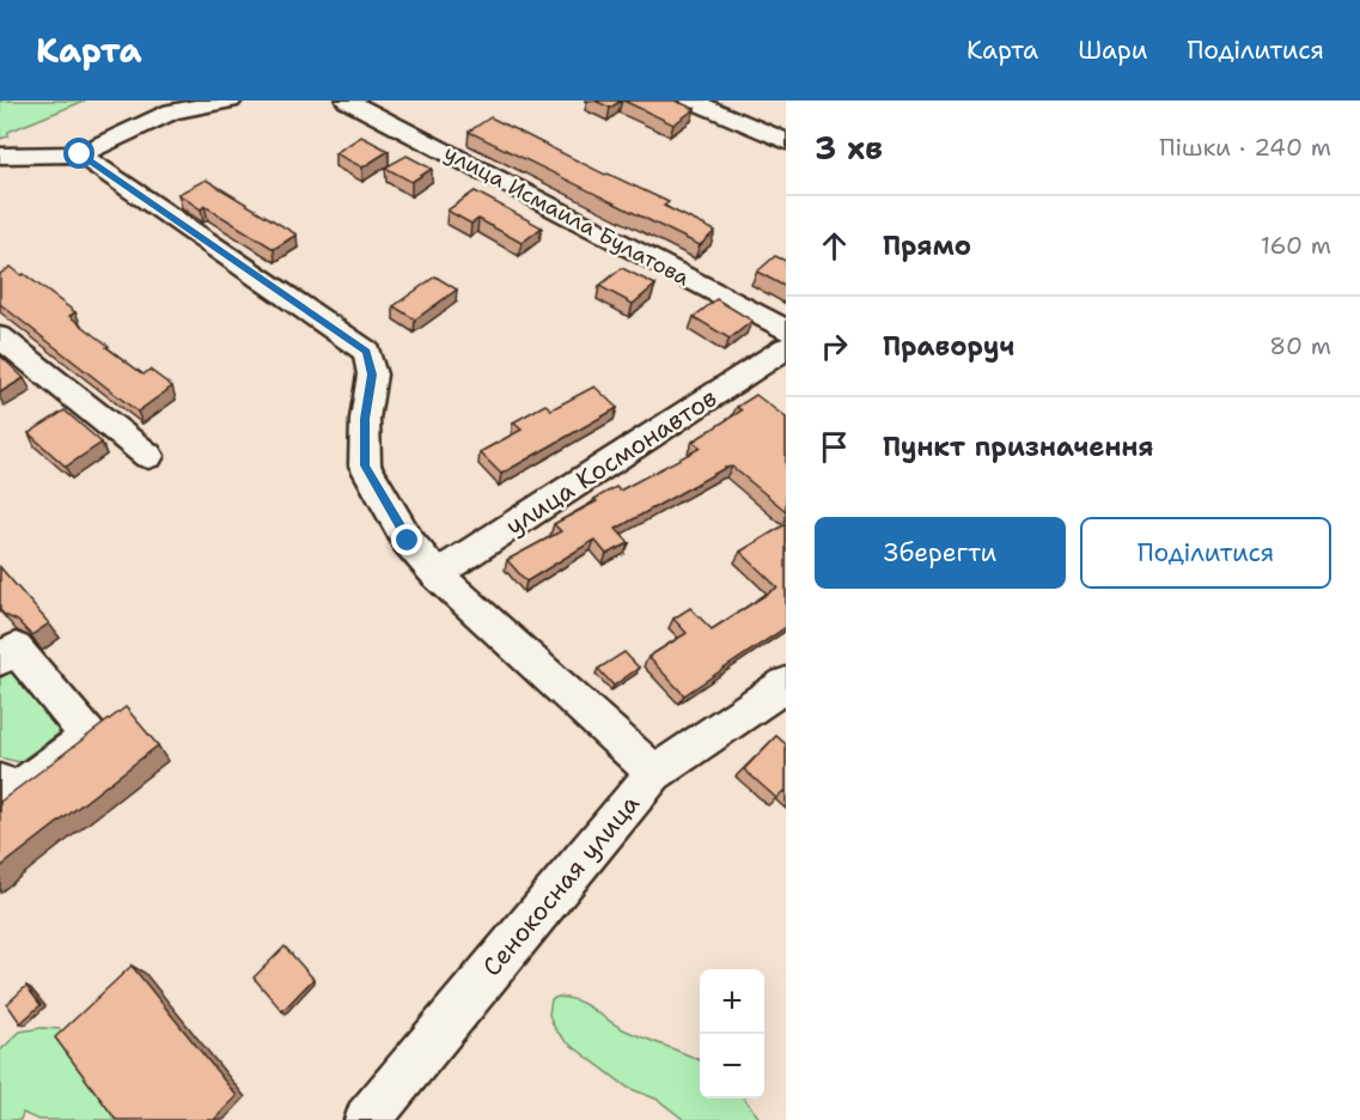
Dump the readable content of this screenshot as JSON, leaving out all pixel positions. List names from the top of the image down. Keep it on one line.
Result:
{"streets":{"street":["улица Исмаила Булатова","улица Космонавтов","Сенокосная улица"]},"page":{"header":"Карта","nav":["Карта","Шари","Поділитися"],"heading":["3 хв","Пішки · 240 m"],"list":[["Прямо","160 m"],["Праворуч","80 m"],"Пункт призначення"],"buttons":["Зберегти","Поділитися"],"map_buttons":["+","−"]}}
